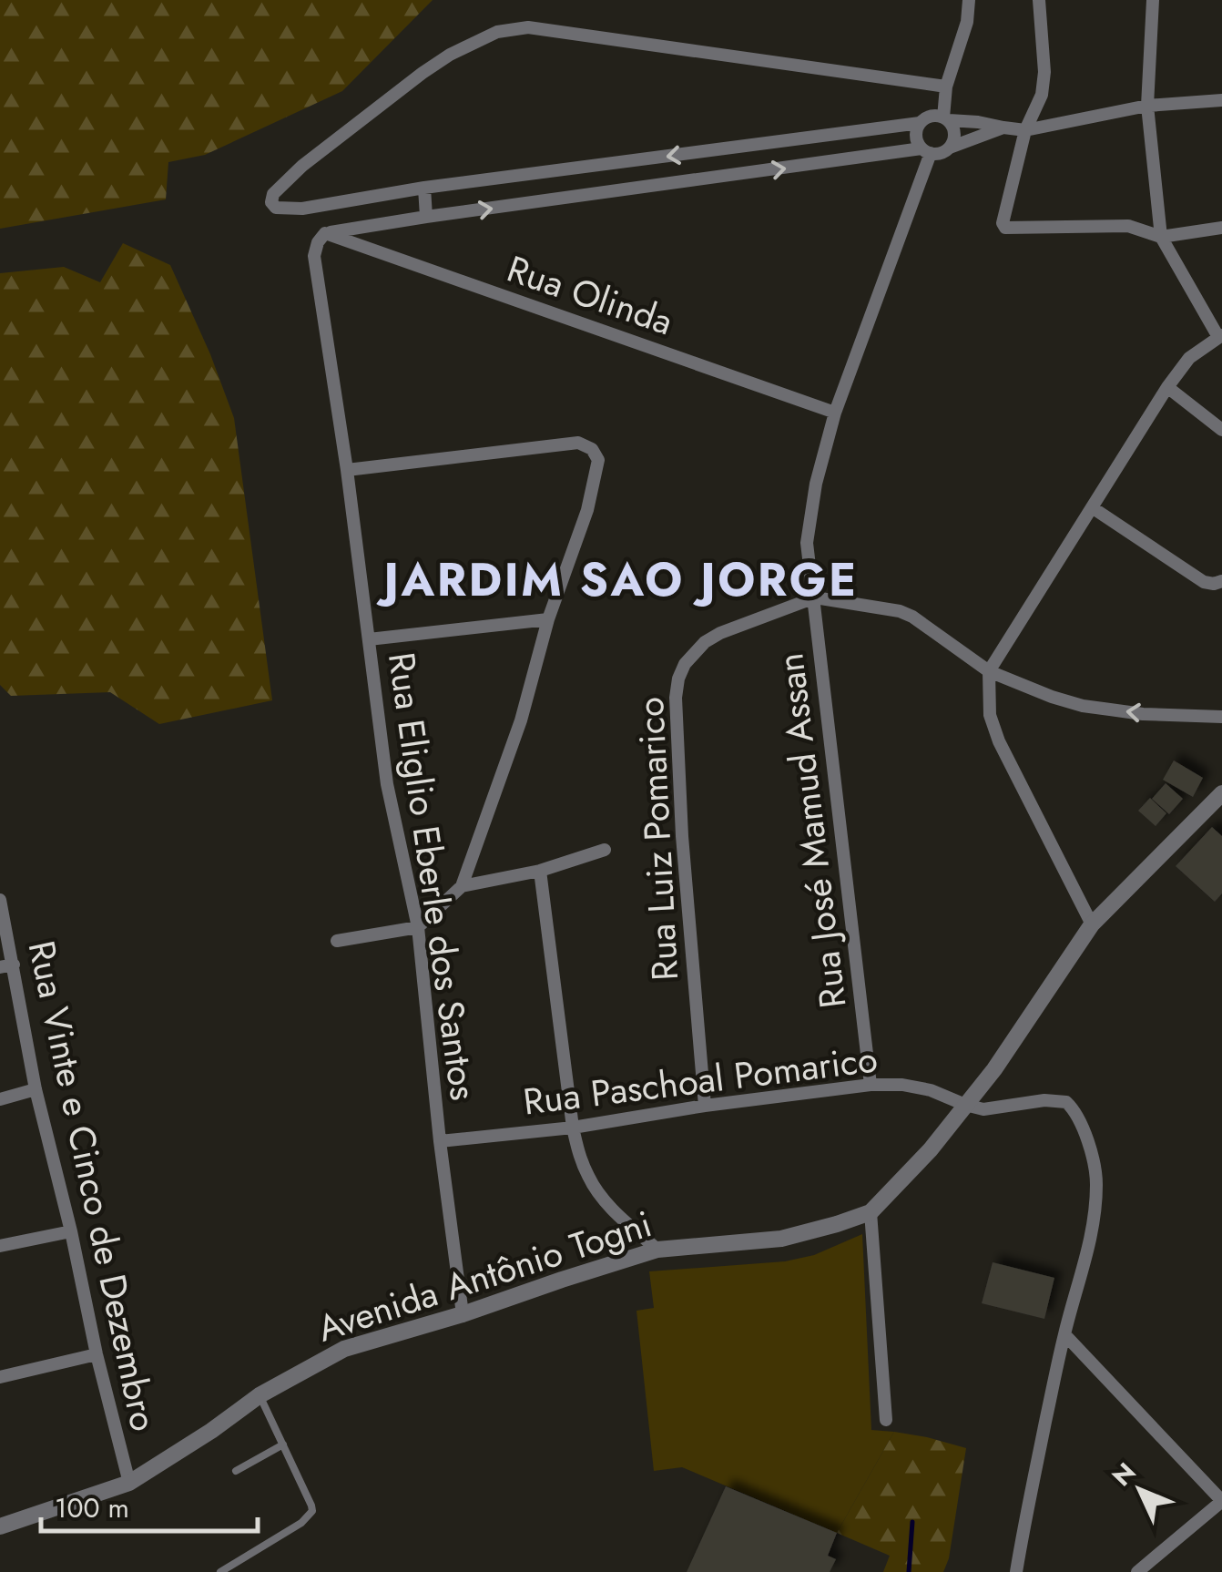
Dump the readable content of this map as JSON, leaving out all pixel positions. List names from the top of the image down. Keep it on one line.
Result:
{"streets":{"street":["Rua Olinda","Rua José Mamud Assan","Rua Luiz Pomarico","Rua Eliglio Eberle dos Santos","Rua Paschoal Pomarico","Rua Vinte e Cinco de Dezembro","Avenida Antônio Togni"]},"crossings":[["Rua Olinda","Rua José Mamud Assan"],["Rua Olinda","Rua Eliglio Eberle dos Santos"],["Rua José Mamud Assan","Rua Luiz Pomarico"],["Rua José Mamud Assan","Rua Paschoal Pomarico"],["Rua Luiz Pomarico","Rua Paschoal Pomarico"],["Rua Eliglio Eberle dos Santos","Rua Paschoal Pomarico"],["Rua Eliglio Eberle dos Santos","Avenida Antônio Togni"],["Rua Paschoal Pomarico","Avenida Antônio Togni"],["Rua Vinte e Cinco de Dezembro","Avenida Antônio Togni"]],"districts":["JARDIM SAO JORGE"],"scale_bar":"100 m","north":"top left"}
